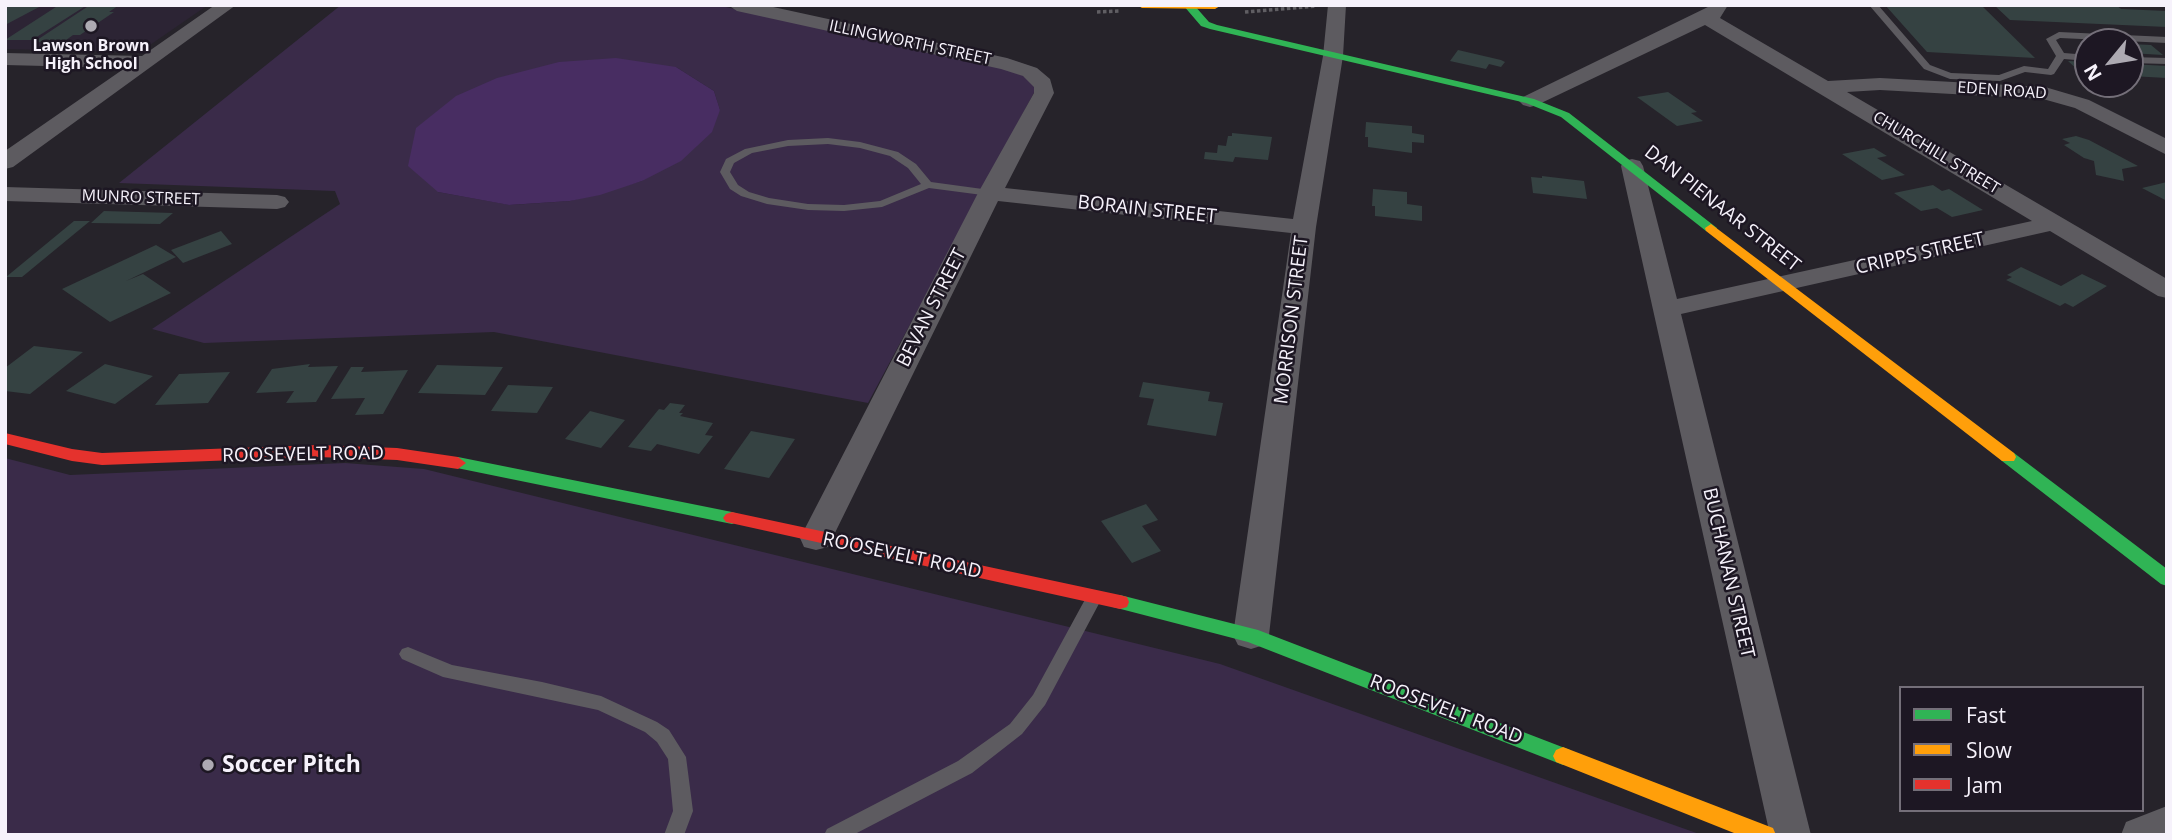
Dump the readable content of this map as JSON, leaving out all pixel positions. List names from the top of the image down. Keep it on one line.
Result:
{"streets":{"street":["ILLINGWORTH STREET","EDEN ROAD","CHURCHILL STREET","MUNRO STREET","DAN PIENAAR STREET","BORAIN STREET","CRIPPS STREET","BEVAN STREET","MORRISON STREET","ROOSEVELT ROAD","BUCHANAN STREET"]},"crossings":[["ILLINGWORTH STREET","BEVAN STREET"],["EDEN ROAD","CHURCHILL STREET"],["CHURCHILL STREET","CRIPPS STREET"],["DAN PIENAAR STREET","CRIPPS STREET"],["DAN PIENAAR STREET","MORRISON STREET"],["DAN PIENAAR STREET","BUCHANAN STREET"],["BORAIN STREET","BEVAN STREET"],["BORAIN STREET","MORRISON STREET"],["BEVAN STREET","ROOSEVELT ROAD"],["MORRISON STREET","ROOSEVELT ROAD"]],"places":["Lawson Brown High School","Soccer Pitch"],"legend":["Fast","Slow","Jam"],"north":"bottom left"}
